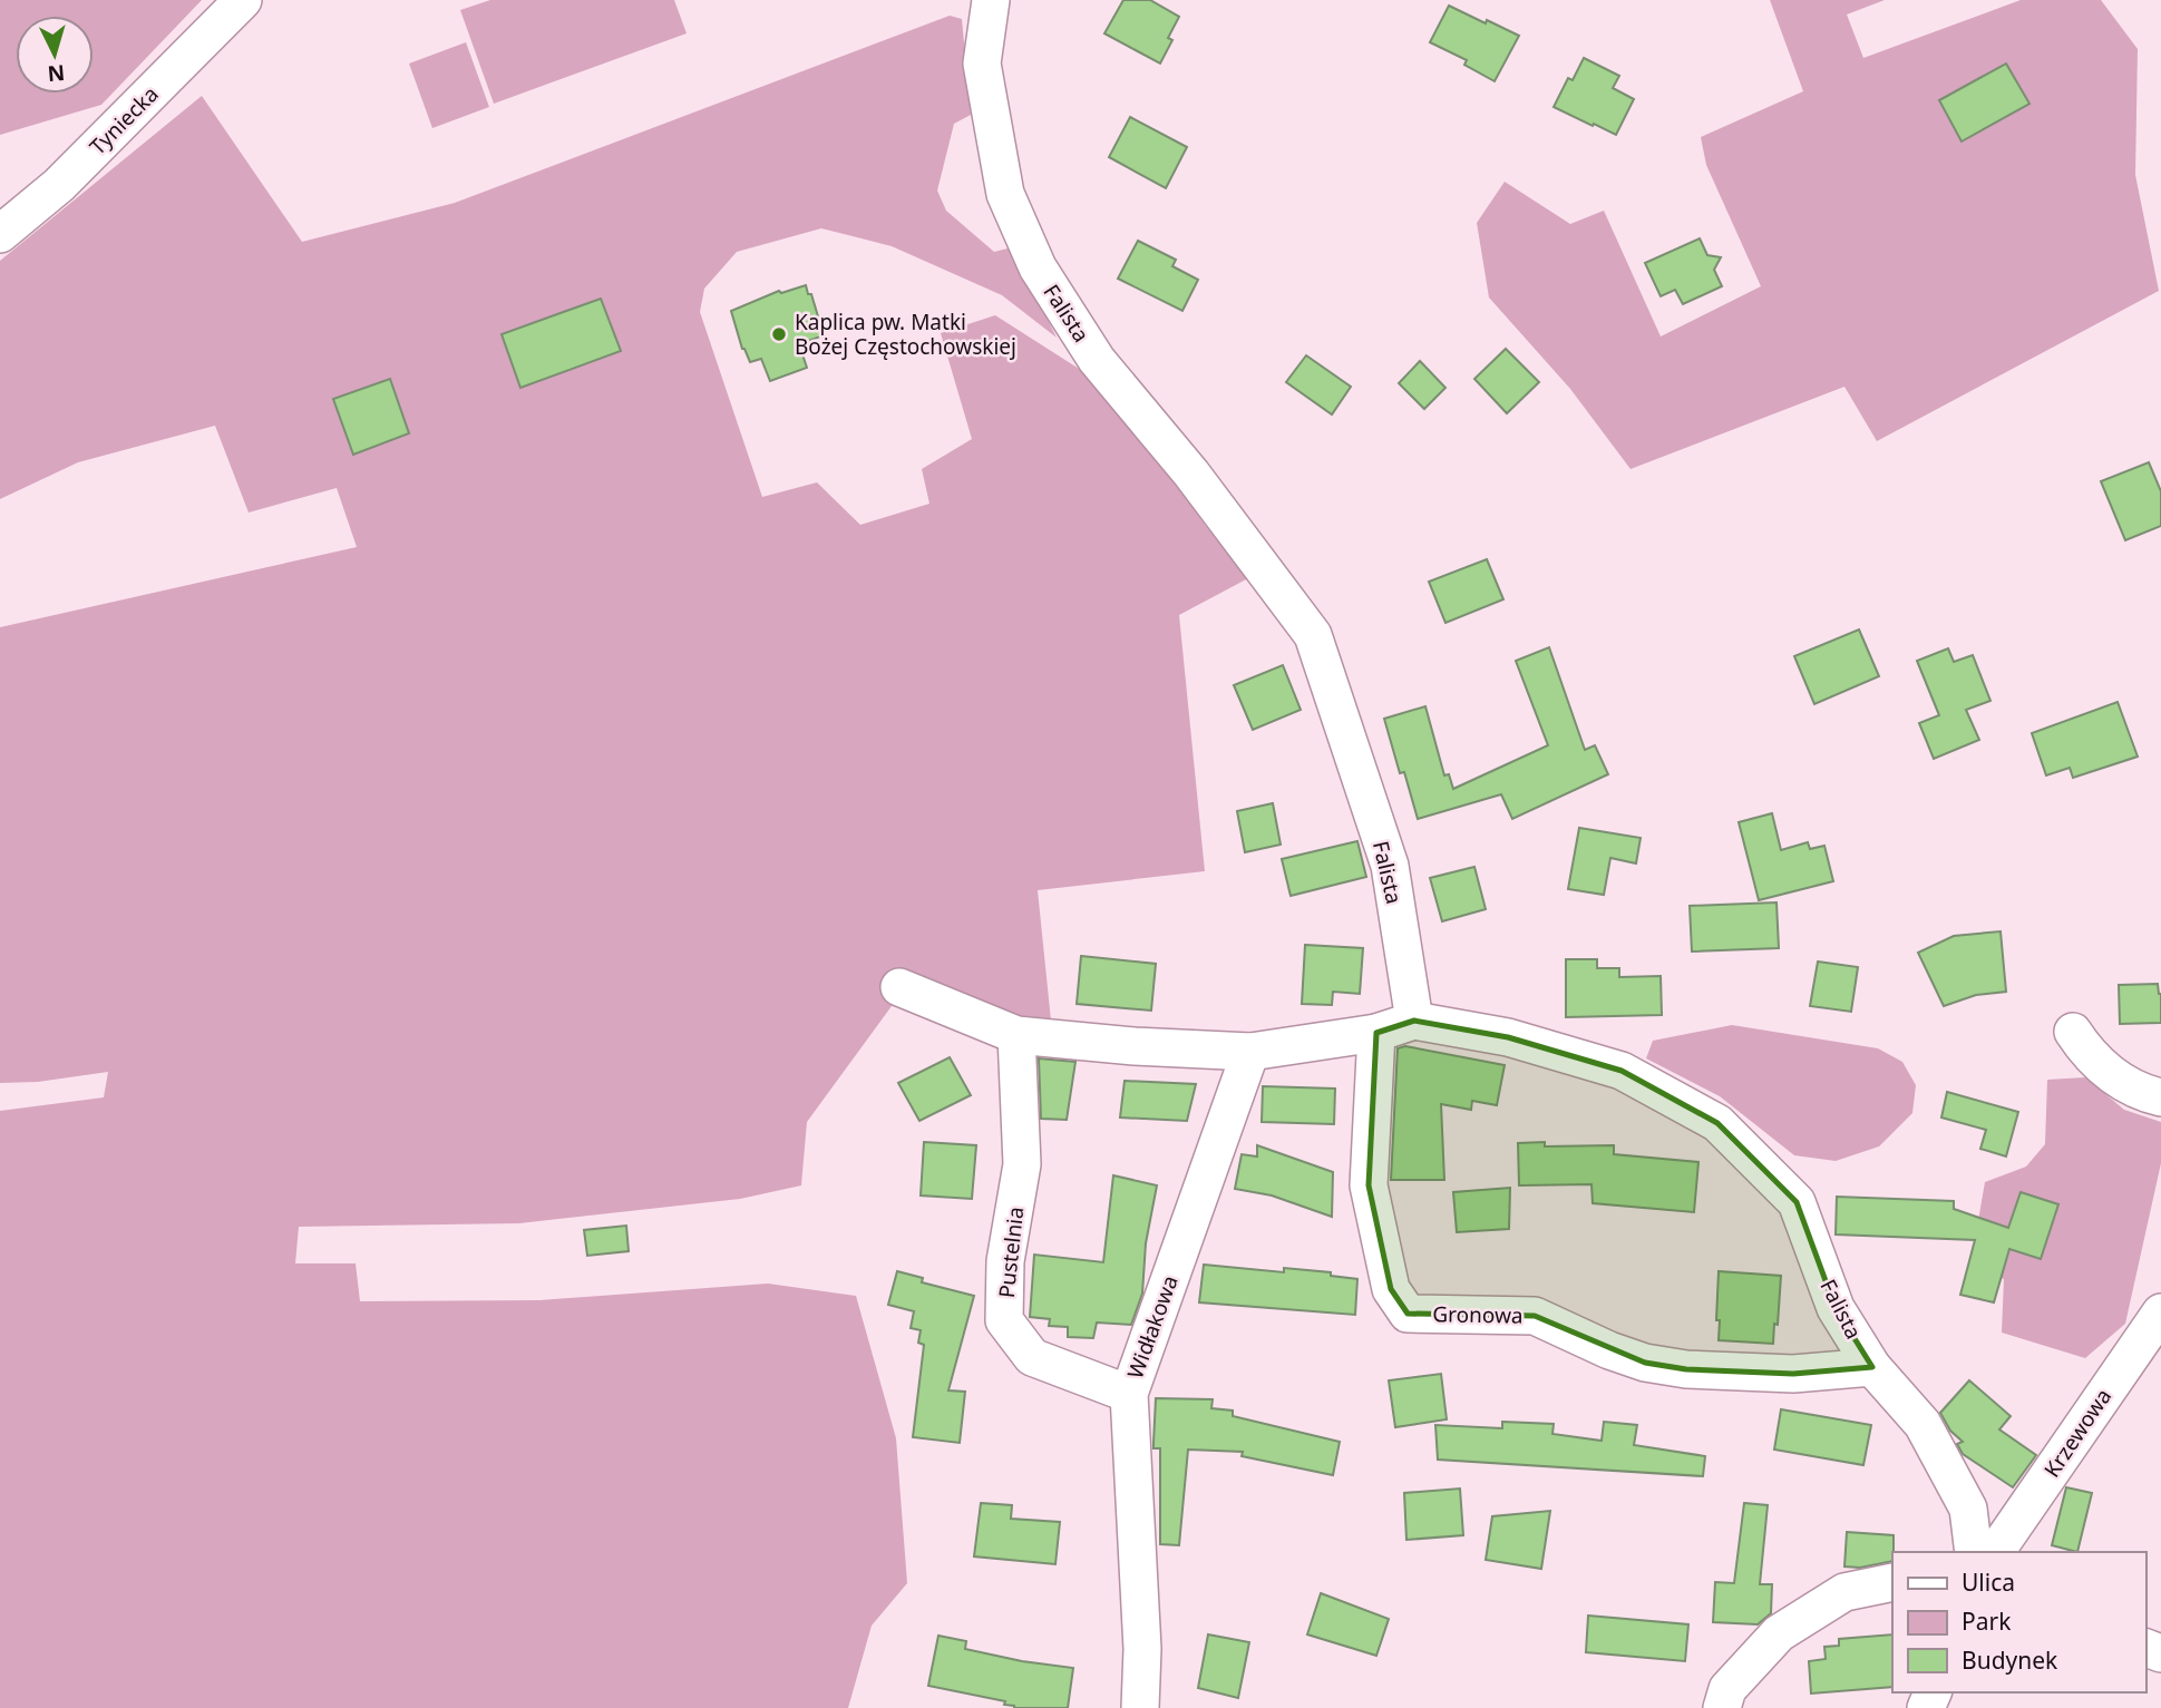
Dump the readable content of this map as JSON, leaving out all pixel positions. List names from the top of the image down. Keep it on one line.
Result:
{"streets":{"street":["Tyniecka","Falista","Pustelnia","Gronowa","Widłakowa","Krzewowa"]},"crossings":[["Falista","Gronowa"],["Pustelnia","Widłakowa"]],"places":["Kaplica pw. Matki Bożej Częstochowskiej"],"legend":["Ulica","Park","Budynek"],"north":"bottom"}
